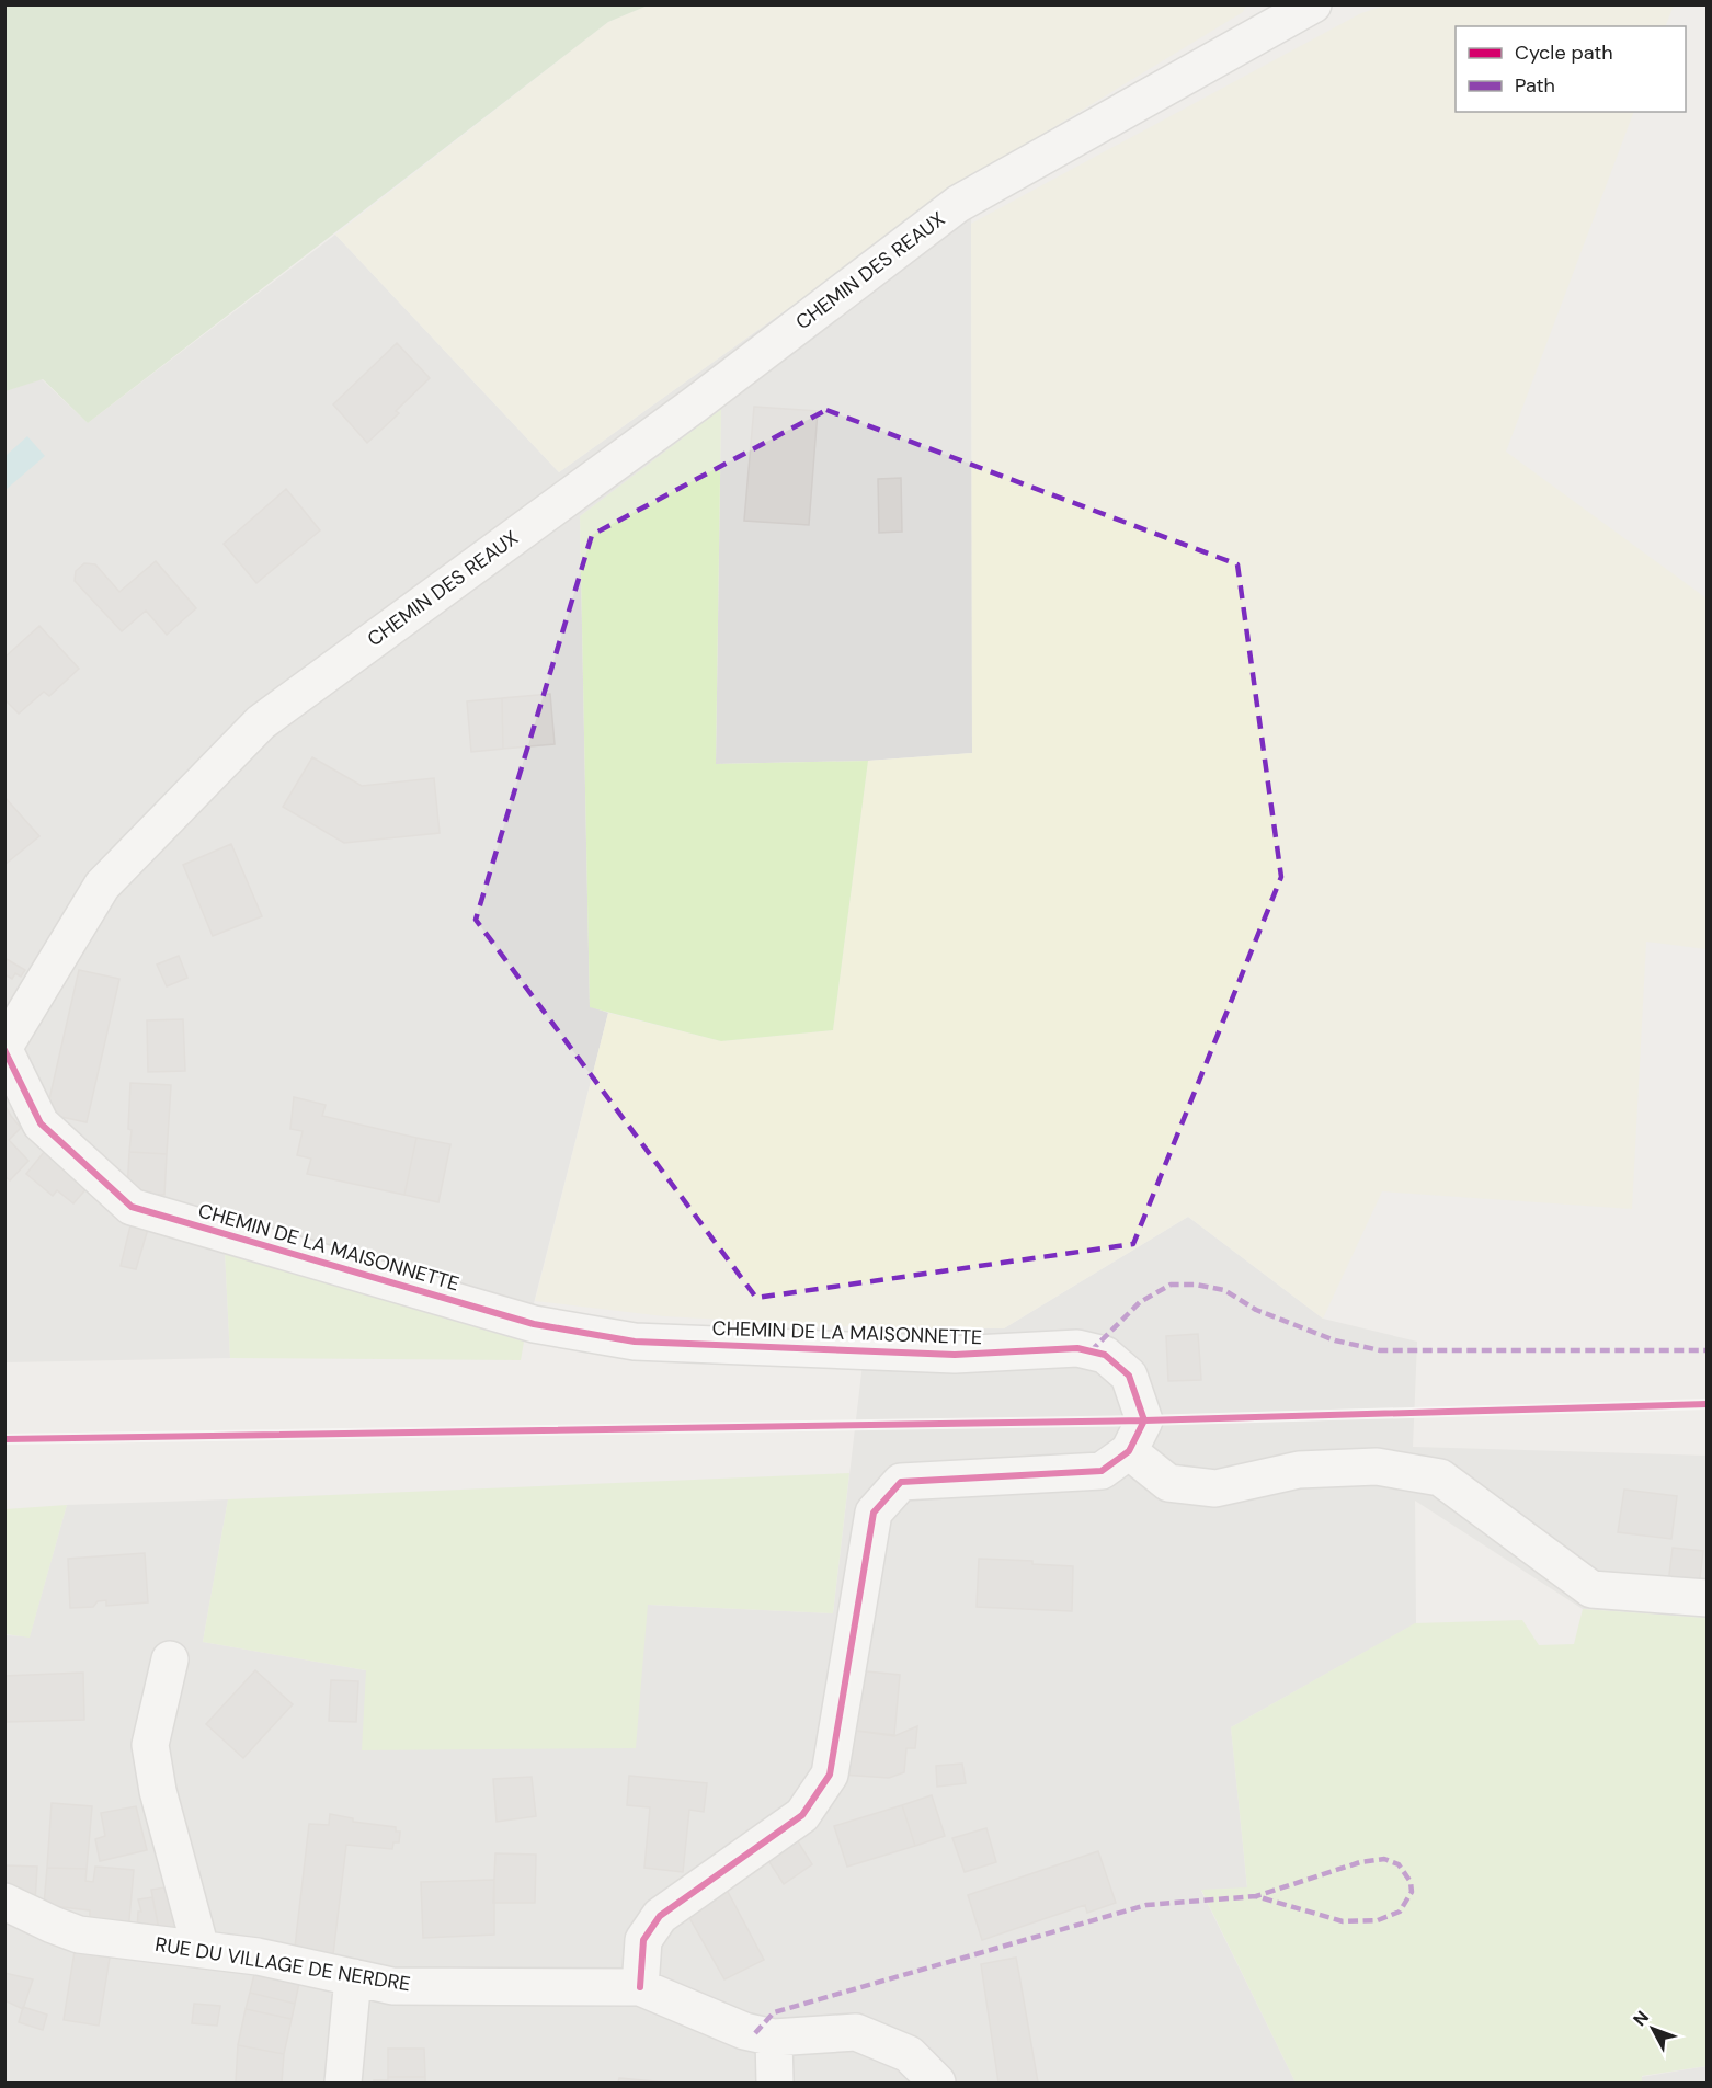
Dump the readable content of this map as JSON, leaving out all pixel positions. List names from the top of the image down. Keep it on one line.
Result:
{"streets":{"street":["CHEMIN DES REAUX","CHEMIN DE LA MAISONNETTE","RUE DU VILLAGE DE NERDRE"]},"crossings":[["CHEMIN DES REAUX","CHEMIN DE LA MAISONNETTE"],["CHEMIN DE LA MAISONNETTE","RUE DU VILLAGE DE NERDRE"]],"legend":["Cycle path","Path"],"north":"top left"}
